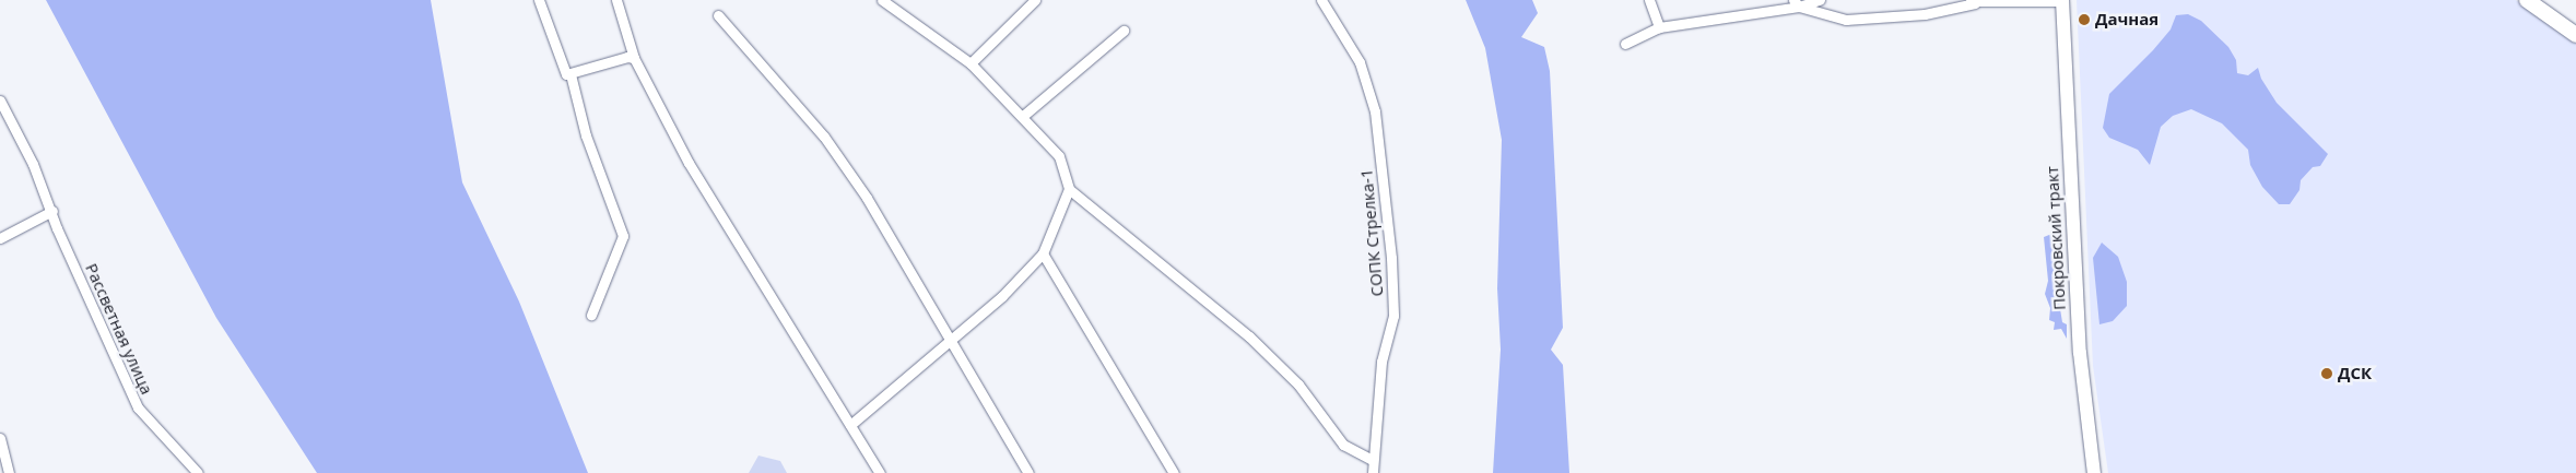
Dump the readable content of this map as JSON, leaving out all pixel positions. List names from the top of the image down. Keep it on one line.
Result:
{"streets":{"main road":["Покровский тракт"],"street":["СОПК Стрелка-1","Рассветная улица"]},"places":["Дачная","ДСК"]}
